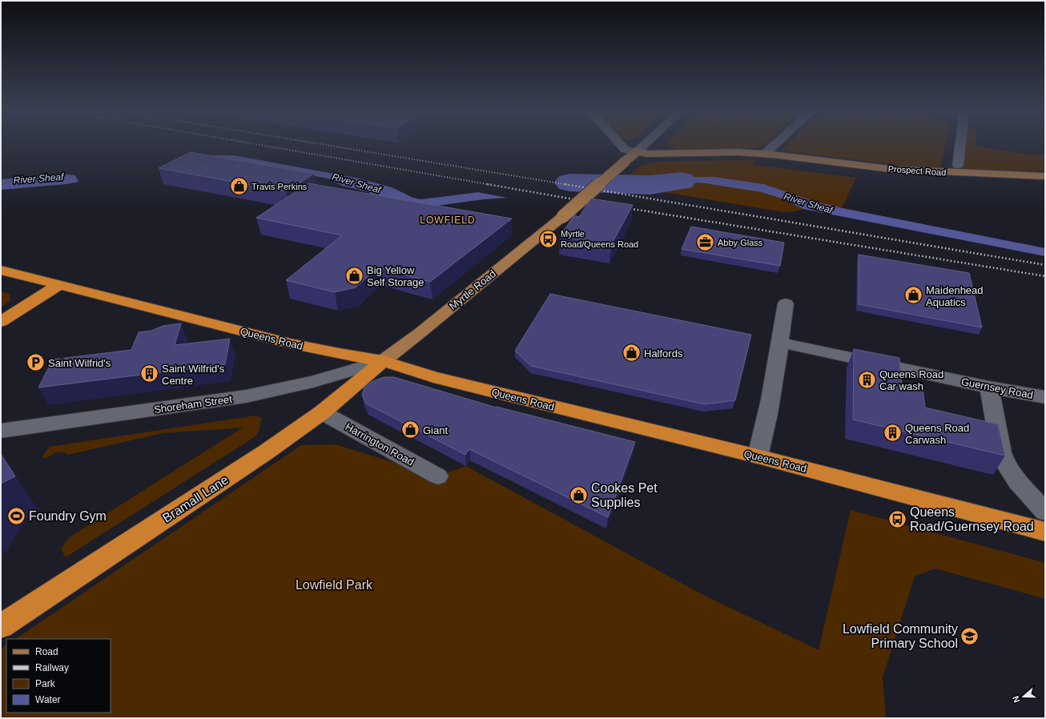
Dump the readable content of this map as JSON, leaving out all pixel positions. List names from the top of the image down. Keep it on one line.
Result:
{"streets":{"highway":["Queens Road","Bramall Lane"],"main road":["Prospect Road","Myrtle Road"],"street":["Guernsey Road","Shoreham Street","Harrington Road"]},"crossings":[["Prospect Road","Myrtle Road"],["Myrtle Road","Queens Road"],["Myrtle Road","Shoreham Street"],["Myrtle Road","Bramall Lane"],["Queens Road","Shoreham Street"],["Queens Road","Bramall Lane"],["Shoreham Street","Bramall Lane"],["Harrington Road","Bramall Lane"]],"districts":["LOWFIELD"],"water":["River Sheaf"],"parks":["Lowfield Park"],"places":{"shop":["Travis Perkins","Big Yellow Self Storage","Maidenhead Aquatics","Halfords","Giant","Cookes Pet Supplies"],"bus stop":["Myrtle Road/Queens Road","Queens Road/Guernsey Road"],"office":["Abby Glass"],"parking":["Saint Wilfrid's"],"building":["Saint Wilfrid's Centre","Queens Road Car wash","Queens Road Carwash"],"sports":["Foundry Gym"],"school or university":["Lowfield Community Primary School"]},"legend":["Road","Railway","Park","Water"],"north":"left"}
